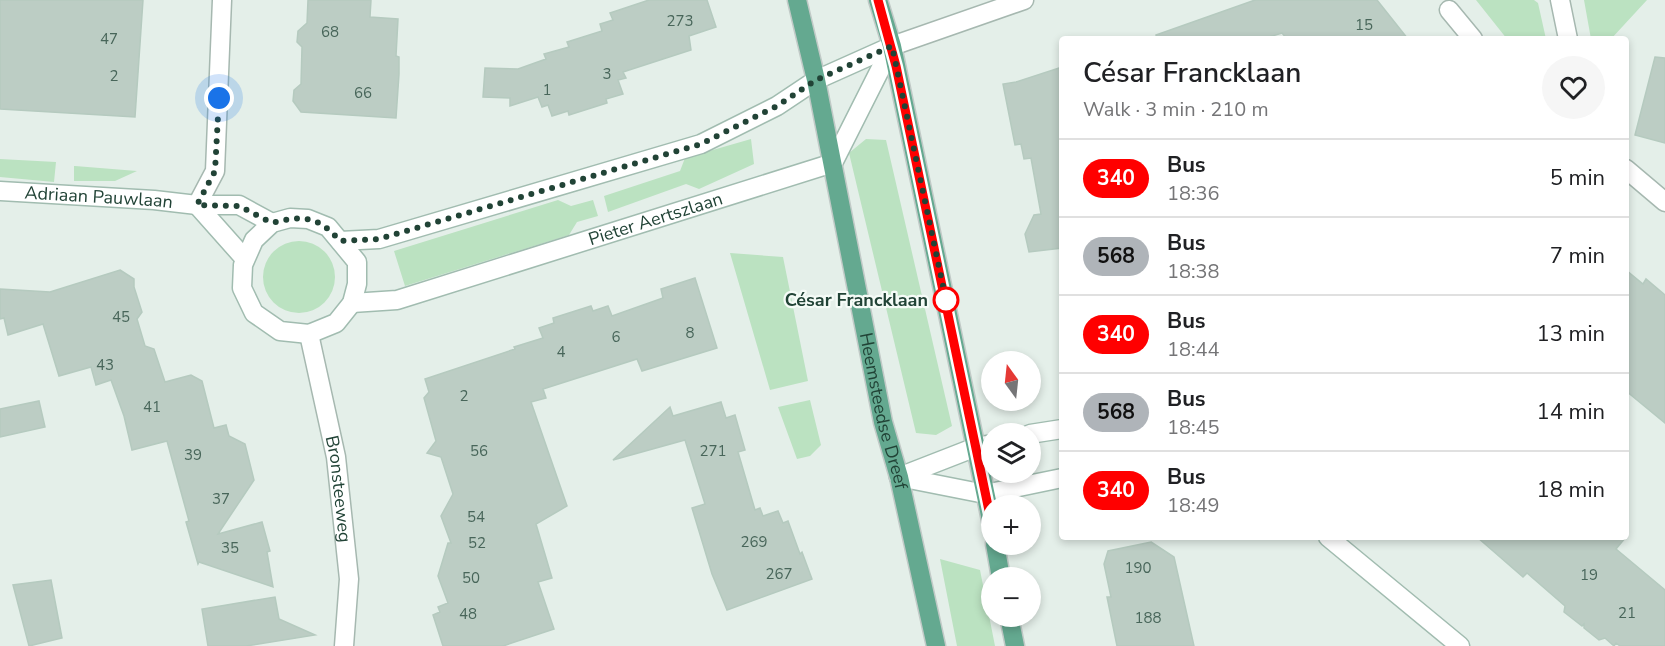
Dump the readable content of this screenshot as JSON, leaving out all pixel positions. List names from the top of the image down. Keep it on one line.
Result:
{"streets":{"main road":["Heemsteedse Dreef"],"street":["Adriaan Pauwlaan","Pieter Aertszlaan","Bronsteeweg"]},"crossings":[["Adriaan Pauwlaan","Pieter Aertszlaan"],["Adriaan Pauwlaan","Bronsteeweg"],["Pieter Aertszlaan","Heemsteedse Dreef"],["Pieter Aertszlaan","Bronsteeweg"]],"places":["César Francklaan"],"lines":["bus line 340"],"house_numbers":["273","15","68","47","3","2","1","66","45","8","6","4","43","2","41","56","271","39","37","54","269","52","35","190","267","19","50","21","48","188"],"north":"top","page":{"heading":["César Francklaan","Walk · 3 min · 210 m"],"list":[{"mark":"340","name":"Bus","note":"18:36","value":"5 min"},{"mark":"568","name":"Bus","note":"18:38","value":"7 min"},{"mark":"340","name":"Bus","note":"18:44","value":"13 min"},{"mark":"568","name":"Bus","note":"18:45","value":"14 min"},{"mark":"340","name":"Bus","note":"18:49","value":"18 min"}],"map_buttons":["+","−"]}}
